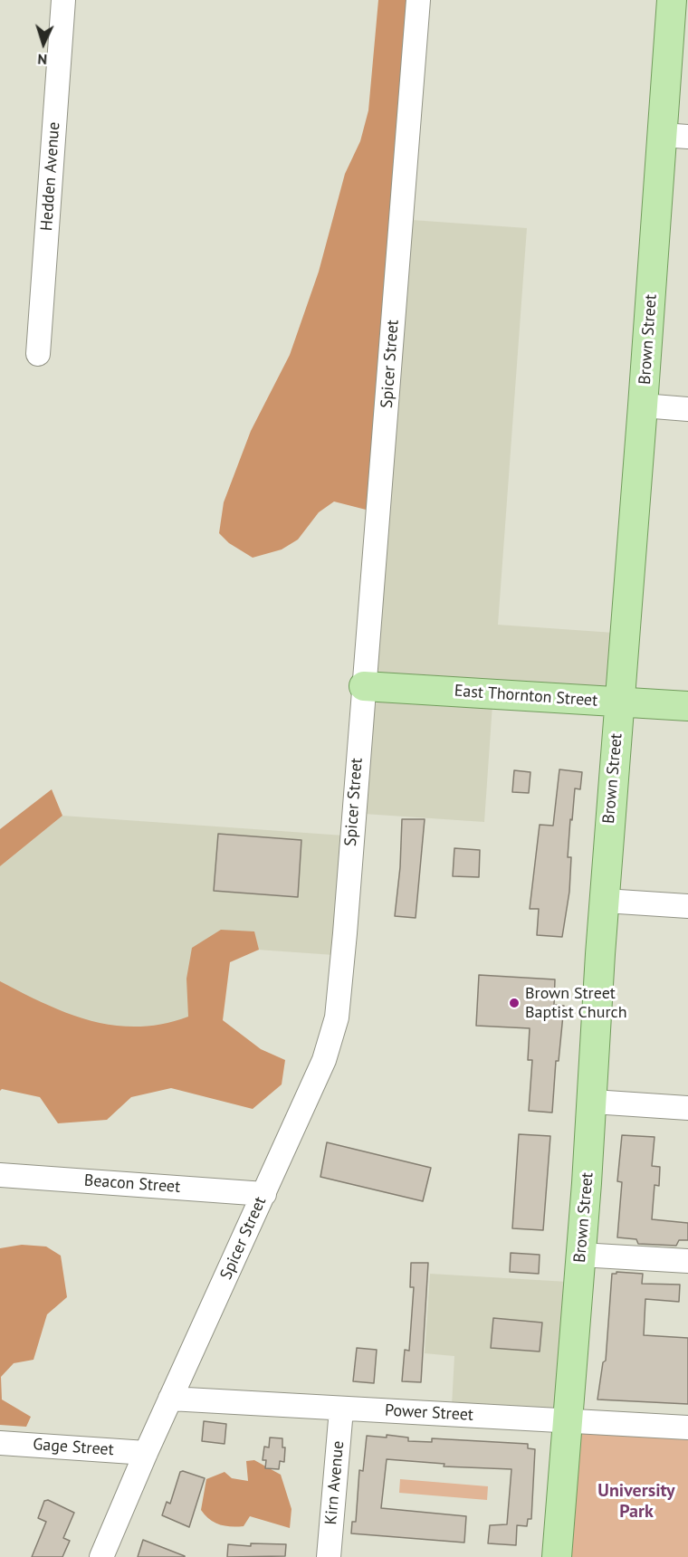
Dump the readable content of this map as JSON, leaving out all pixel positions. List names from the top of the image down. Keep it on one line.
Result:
{"streets":{"main road":["Brown Street","East Thornton Street"],"street":["Hedden Avenue","Spicer Street","Beacon Street","Power Street","Gage Street","Kirn Avenue"]},"crossings":[["Brown Street","East Thornton Street"],["Brown Street","Power Street"],["Spicer Street","East Thornton Street"],["Spicer Street","Beacon Street"],["Spicer Street","Power Street"],["Spicer Street","Gage Street"],["Power Street","Kirn Avenue"]],"districts":["University Park"],"places":["Brown Street Baptist Church"],"north":"bottom"}
